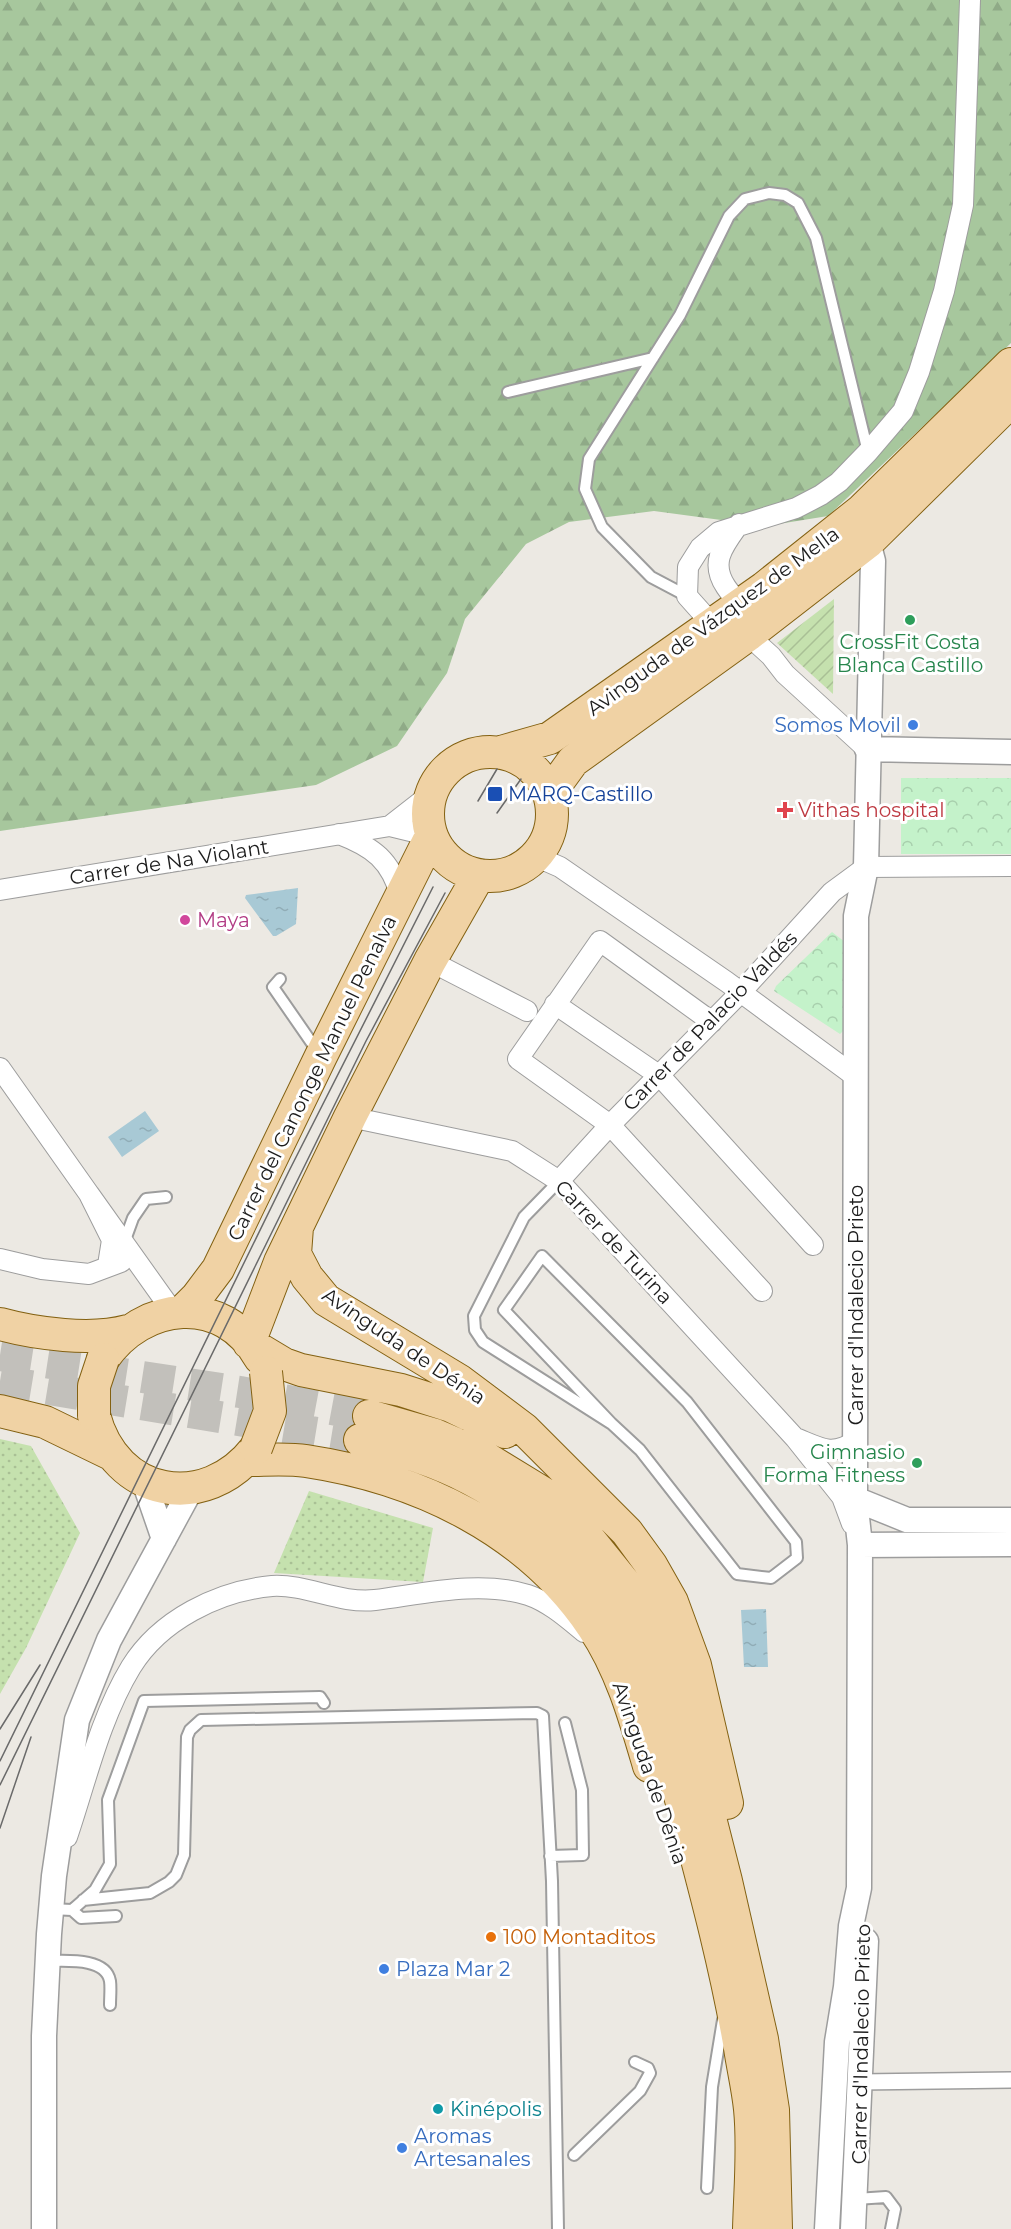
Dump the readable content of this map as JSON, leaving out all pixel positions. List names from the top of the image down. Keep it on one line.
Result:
{"streets":{"main road":["Avinguda de Vázquez de Mella","Carrer del Canonge Manuel Penalva","Avinguda de Dénia"],"street":["Carrer de Na Violant","Carrer de Palacio Valdés","Carrer de Turina","Carrer d'Indalecio Prieto"]},"crossings":[["Avinguda de Vázquez de Mella","Carrer de Na Violant"],["Avinguda de Vázquez de Mella","Carrer del Canonge Manuel Penalva"],["Carrer de Na Violant","Carrer del Canonge Manuel Penalva"],["Carrer de Palacio Valdés","Carrer de Turina"],["Carrer de Palacio Valdés","Carrer d'Indalecio Prieto"],["Carrer del Canonge Manuel Penalva","Avinguda de Dénia"],["Carrer de Turina","Carrer d'Indalecio Prieto"]],"places":{"other":["CrossFit Costa Blanca Castillo","Somos Movil","Maya","Gimnasio Forma Fitness","100 Montaditos","Plaza Mar 2","Kinépolis","Aromas Artesanales"],"transit":["MARQ-Castillo"],"health":["Vithas hospital"]}}
